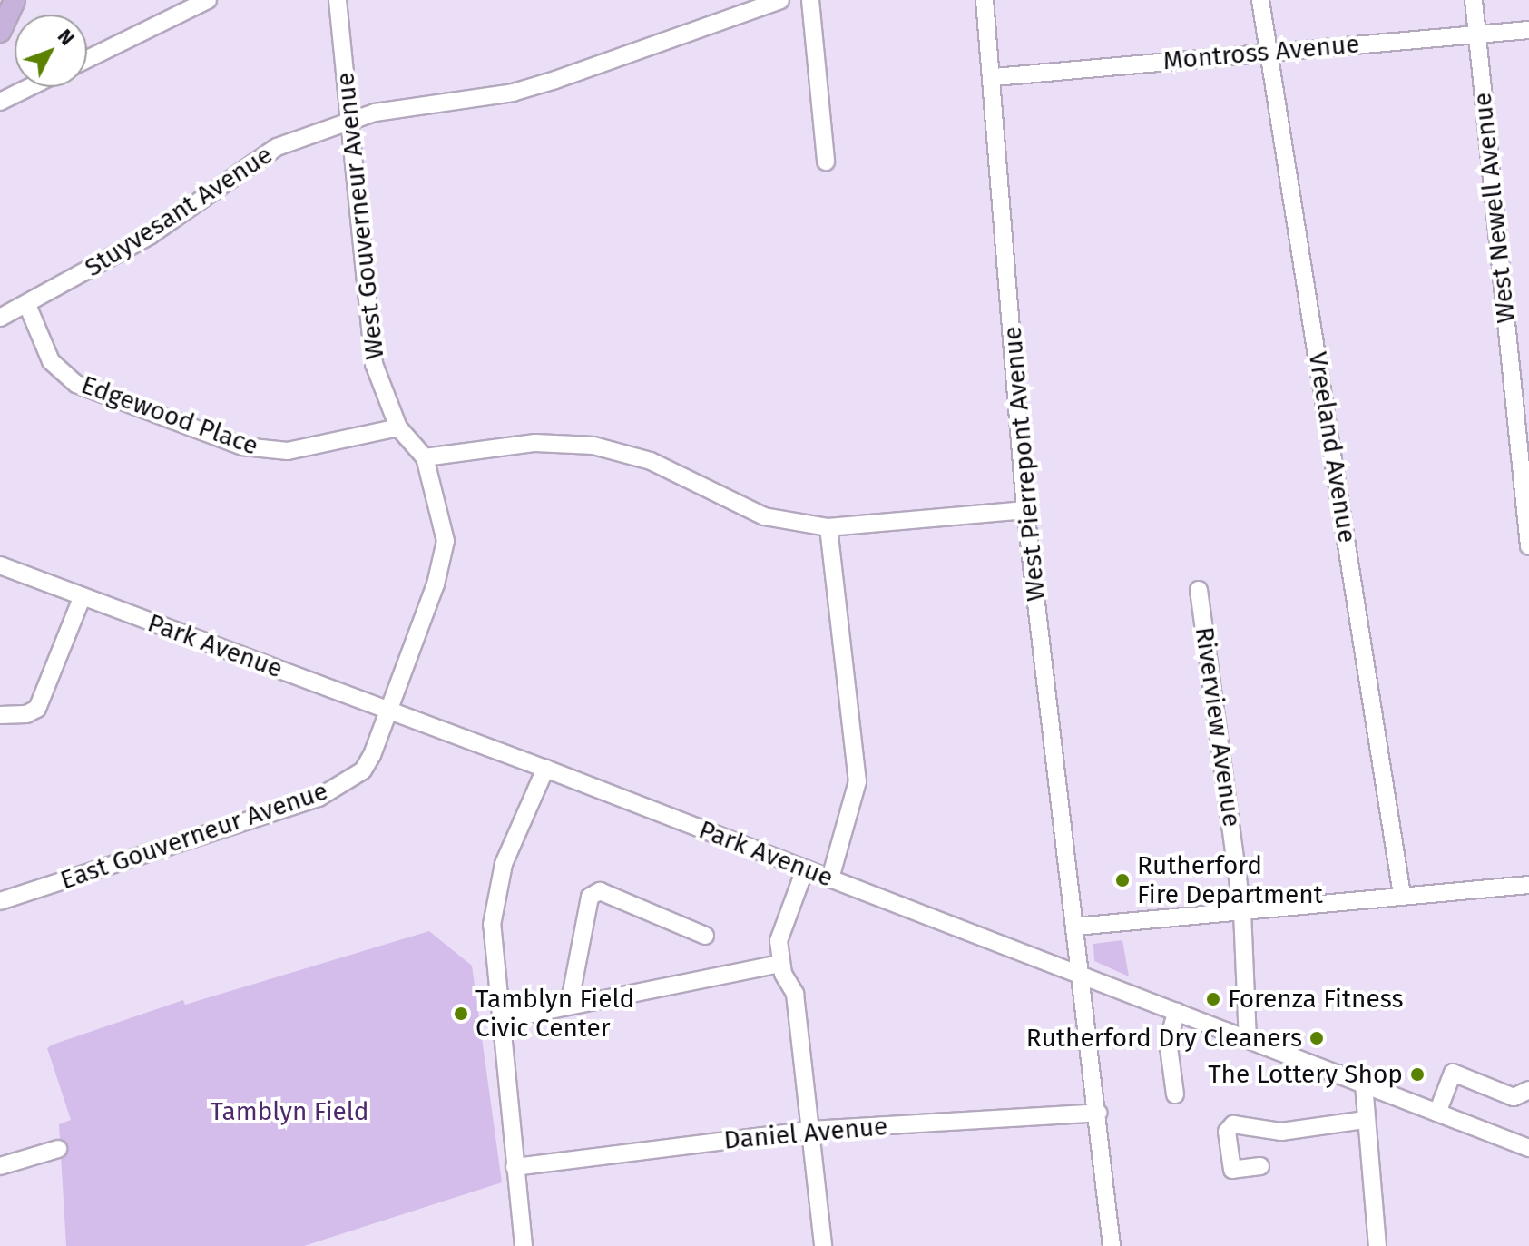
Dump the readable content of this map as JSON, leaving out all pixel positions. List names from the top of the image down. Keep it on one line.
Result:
{"streets":{"street":["Montross Avenue","West Newell Avenue","Stuyvesant Avenue","West Gouverneur Avenue","Edgewood Place","Vreeland Avenue","West Pierrepont Avenue","Park Avenue","Riverview Avenue","East Gouverneur Avenue","Daniel Avenue"]},"crossings":[["Montross Avenue","West Newell Avenue"],["Montross Avenue","Vreeland Avenue"],["Montross Avenue","West Pierrepont Avenue"],["Stuyvesant Avenue","West Gouverneur Avenue"],["Stuyvesant Avenue","Edgewood Place"],["West Gouverneur Avenue","Edgewood Place"],["West Gouverneur Avenue","Park Avenue"],["West Gouverneur Avenue","East Gouverneur Avenue"],["West Pierrepont Avenue","Park Avenue"],["West Pierrepont Avenue","Daniel Avenue"],["Park Avenue","Riverview Avenue"],["Park Avenue","East Gouverneur Avenue"]],"parks":["Tamblyn Field"],"places":["Rutherford Fire Department","Forenza Fitness","Tamblyn Field Civic Center","Rutherford Dry Cleaners","The Lottery Shop"],"north":"top right"}
